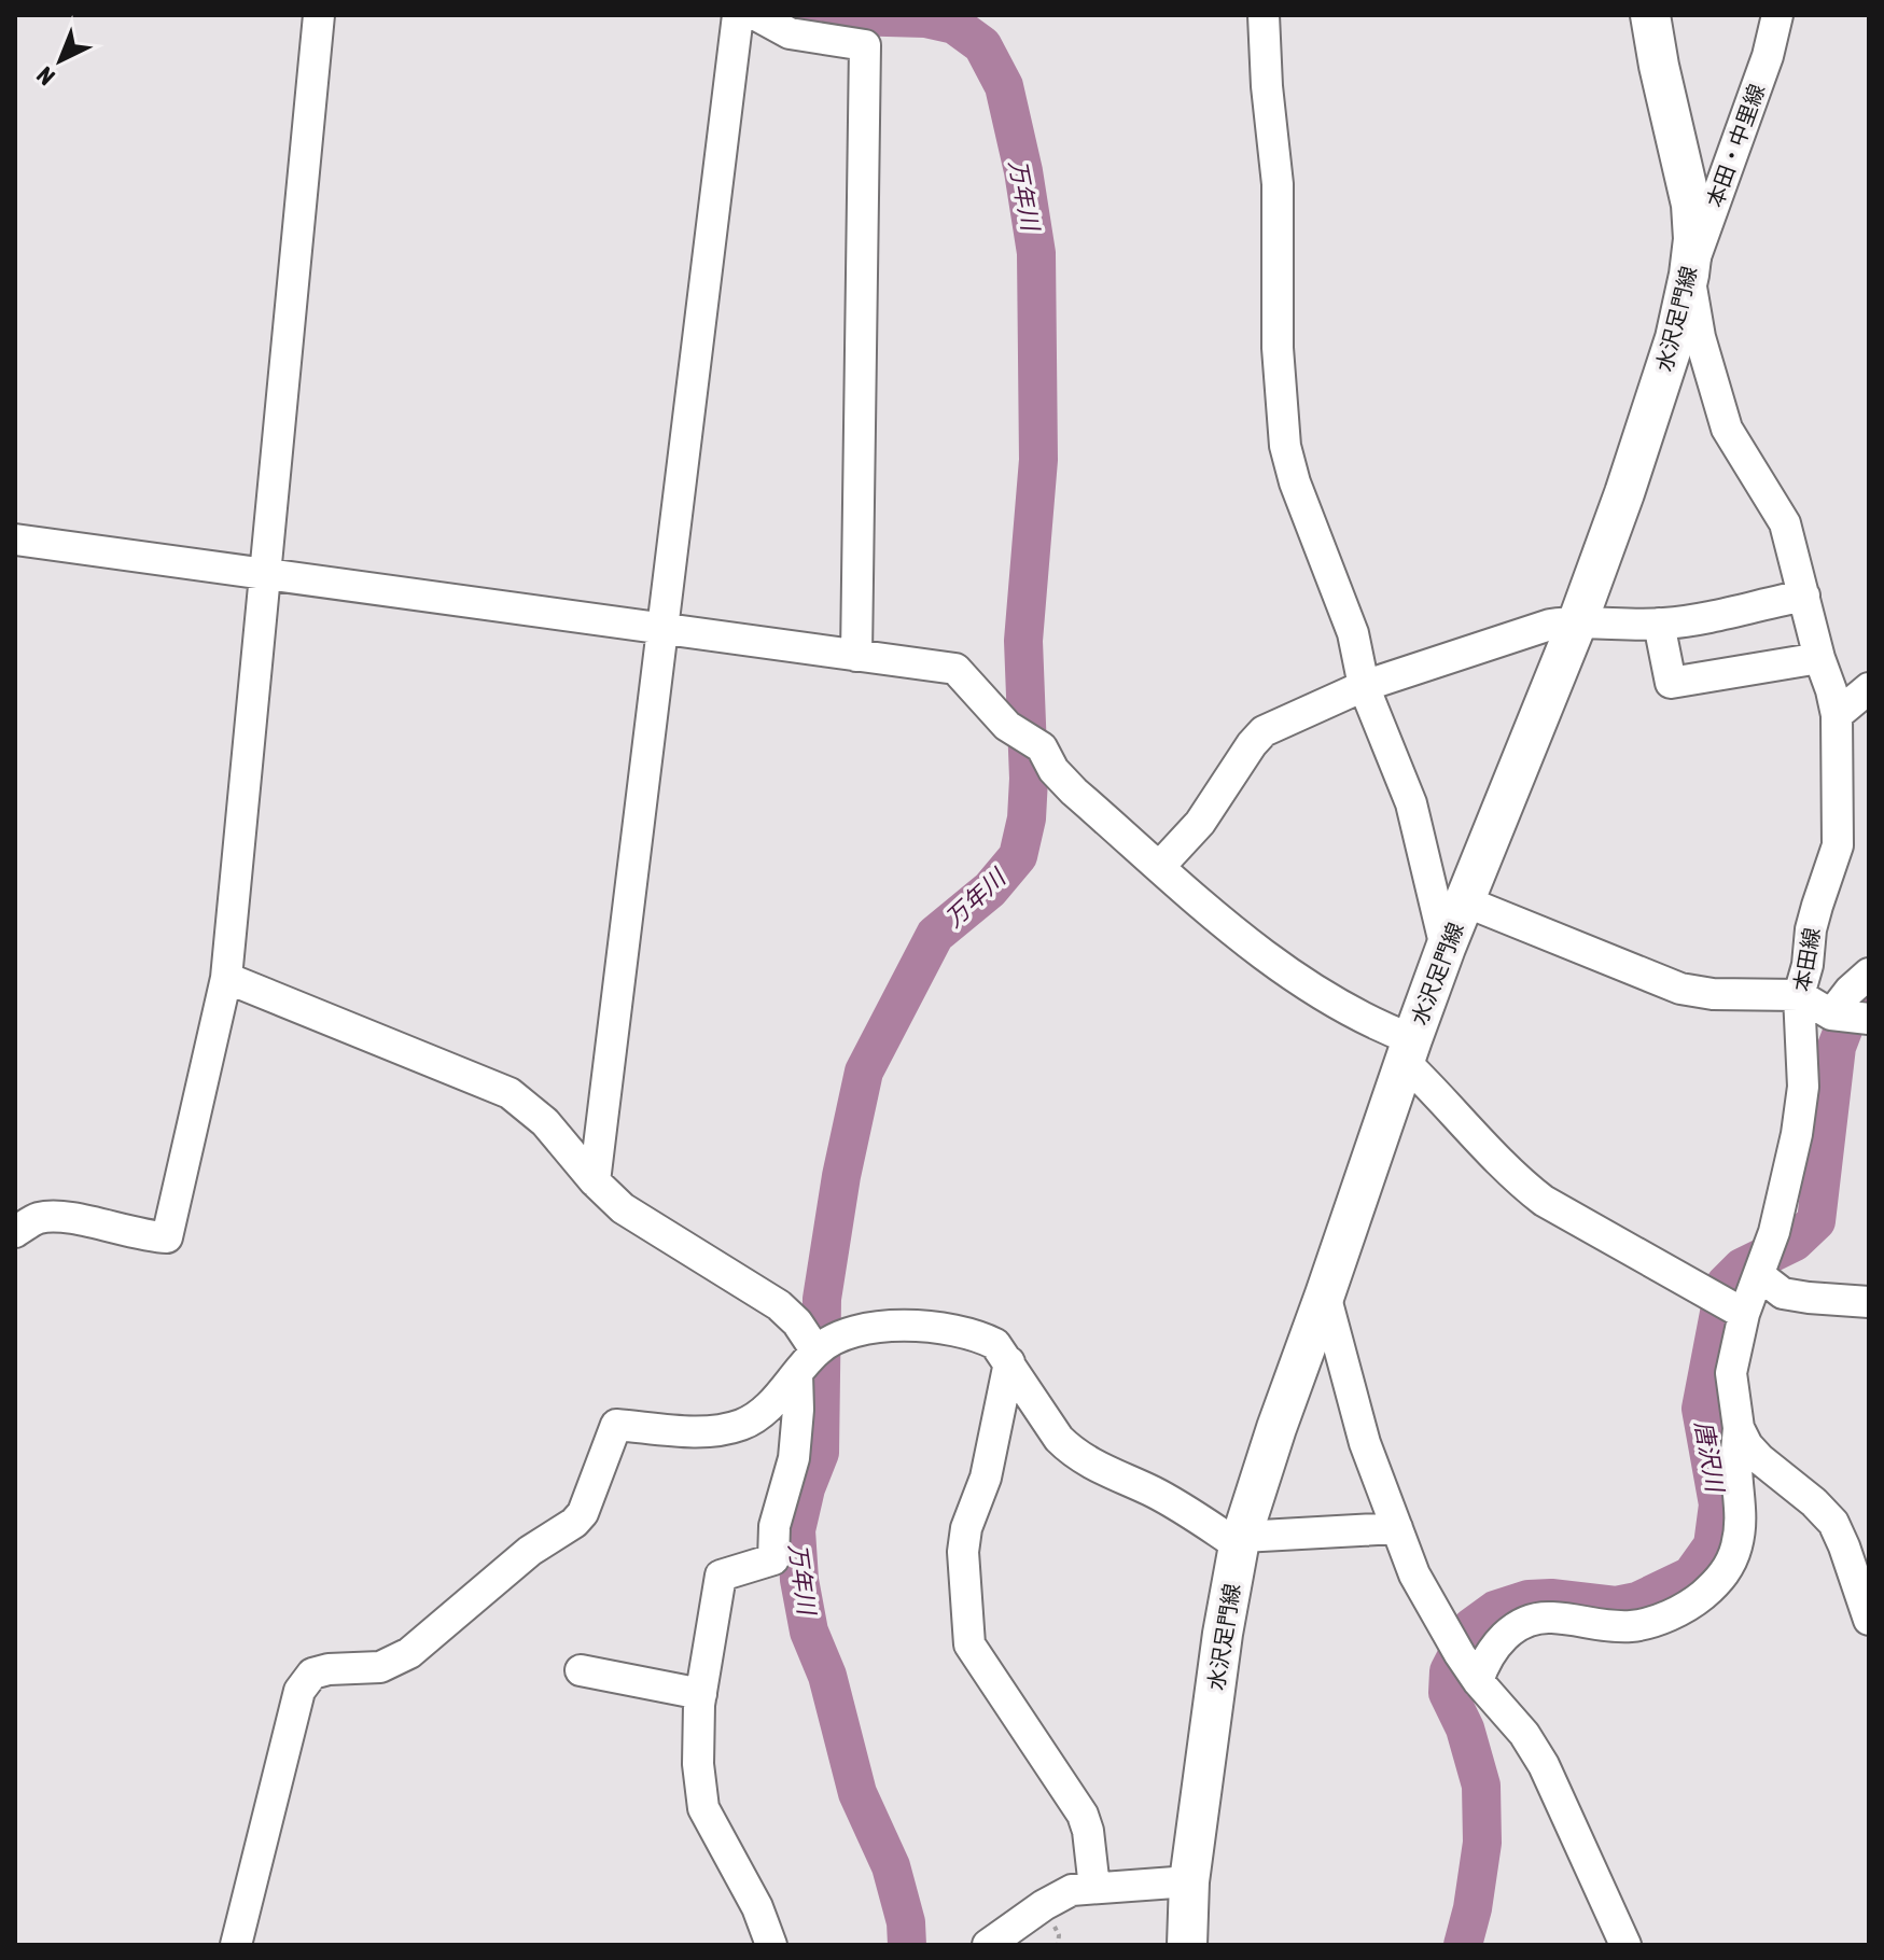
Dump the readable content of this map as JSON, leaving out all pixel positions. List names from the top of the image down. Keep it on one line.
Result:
{"streets":{"main road":["水沢足門線"],"street":["本田・中里線","本田線"]},"crossings":[["本田・中里線","水沢足門線"],["本田・中里線","本田線"],["水沢足門線","本田線"]],"water":["万年川","唐沢川"],"north":"bottom left"}
